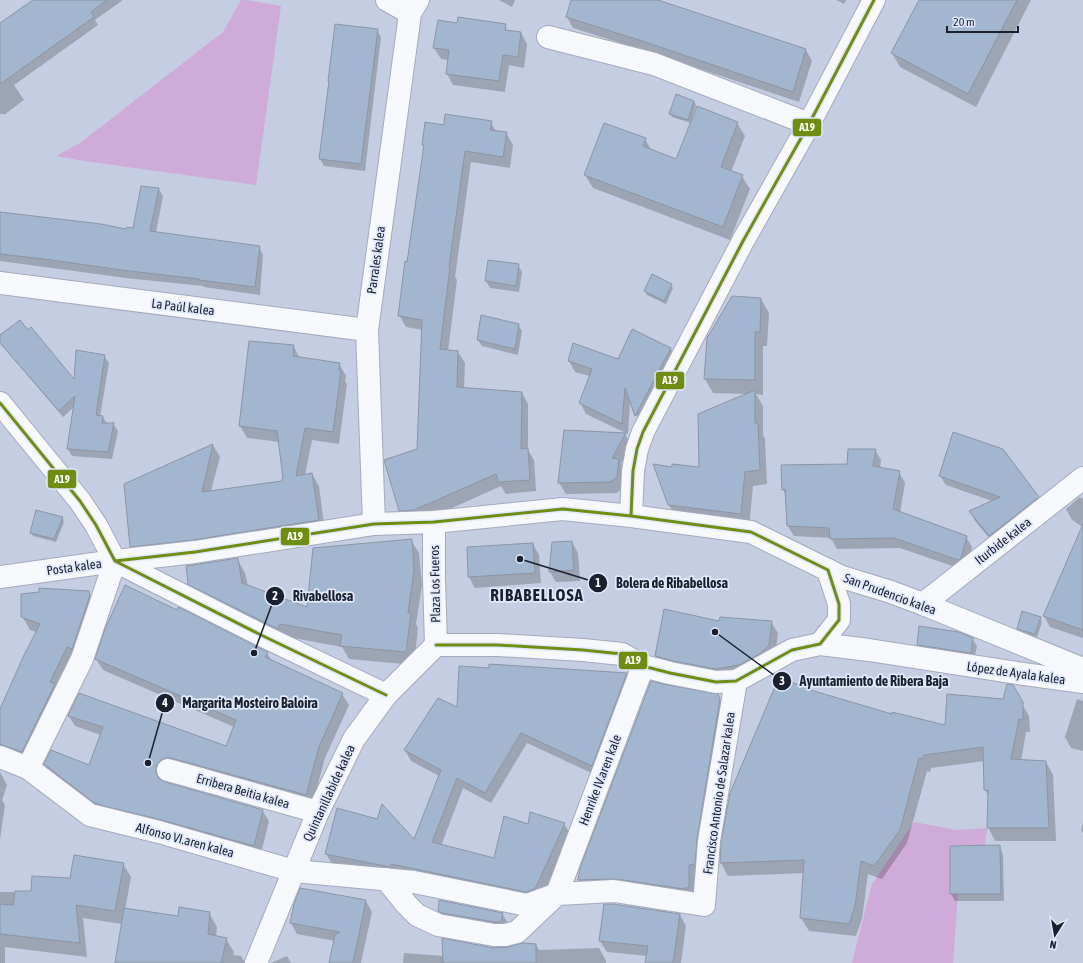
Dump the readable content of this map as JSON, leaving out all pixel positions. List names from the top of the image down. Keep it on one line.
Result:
{"streets":{"street":["Parrales kalea","La Paúl kalea","Iturbide kalea","Posta kalea","Plaza Los Fueros","San Prudencio kalea","López de Ayala kalea","Henrike IV.aren kale","Erribera Beitia kalea","Quintanillabide kalea","Francisco Antonio de Salazar kalea","Alfonso VI.aren kalea"]},"crossings":[["Parrales kalea","La Paúl kalea"],["Parrales kalea","Posta kalea"],["Iturbide kalea","San Prudencio kalea"],["Posta kalea","Plaza Los Fueros"],["Posta kalea","San Prudencio kalea"],["Plaza Los Fueros","San Prudencio kalea"],["Plaza Los Fueros","López de Ayala kalea"],["Plaza Los Fueros","Quintanillabide kalea"],["López de Ayala kalea","Henrike IV.aren kale"],["López de Ayala kalea","Quintanillabide kalea"],["López de Ayala kalea","Francisco Antonio de Salazar kalea"],["Henrike IV.aren kale","Alfonso VI.aren kalea"],["Erribera Beitia kalea","Quintanillabide kalea"],["Quintanillabide kalea","Alfonso VI.aren kalea"],["Francisco Antonio de Salazar kalea","Alfonso VI.aren kalea"]],"districts":["RIBABELLOSA"],"places":["Bolera de Ribabellosa","Ayuntamiento de Ribera Baja","Rivabellosa","Margarita Mosteiro Baloira"],"lines":["transit line A19"],"scale_bar":"20 m","north":"bottom"}
